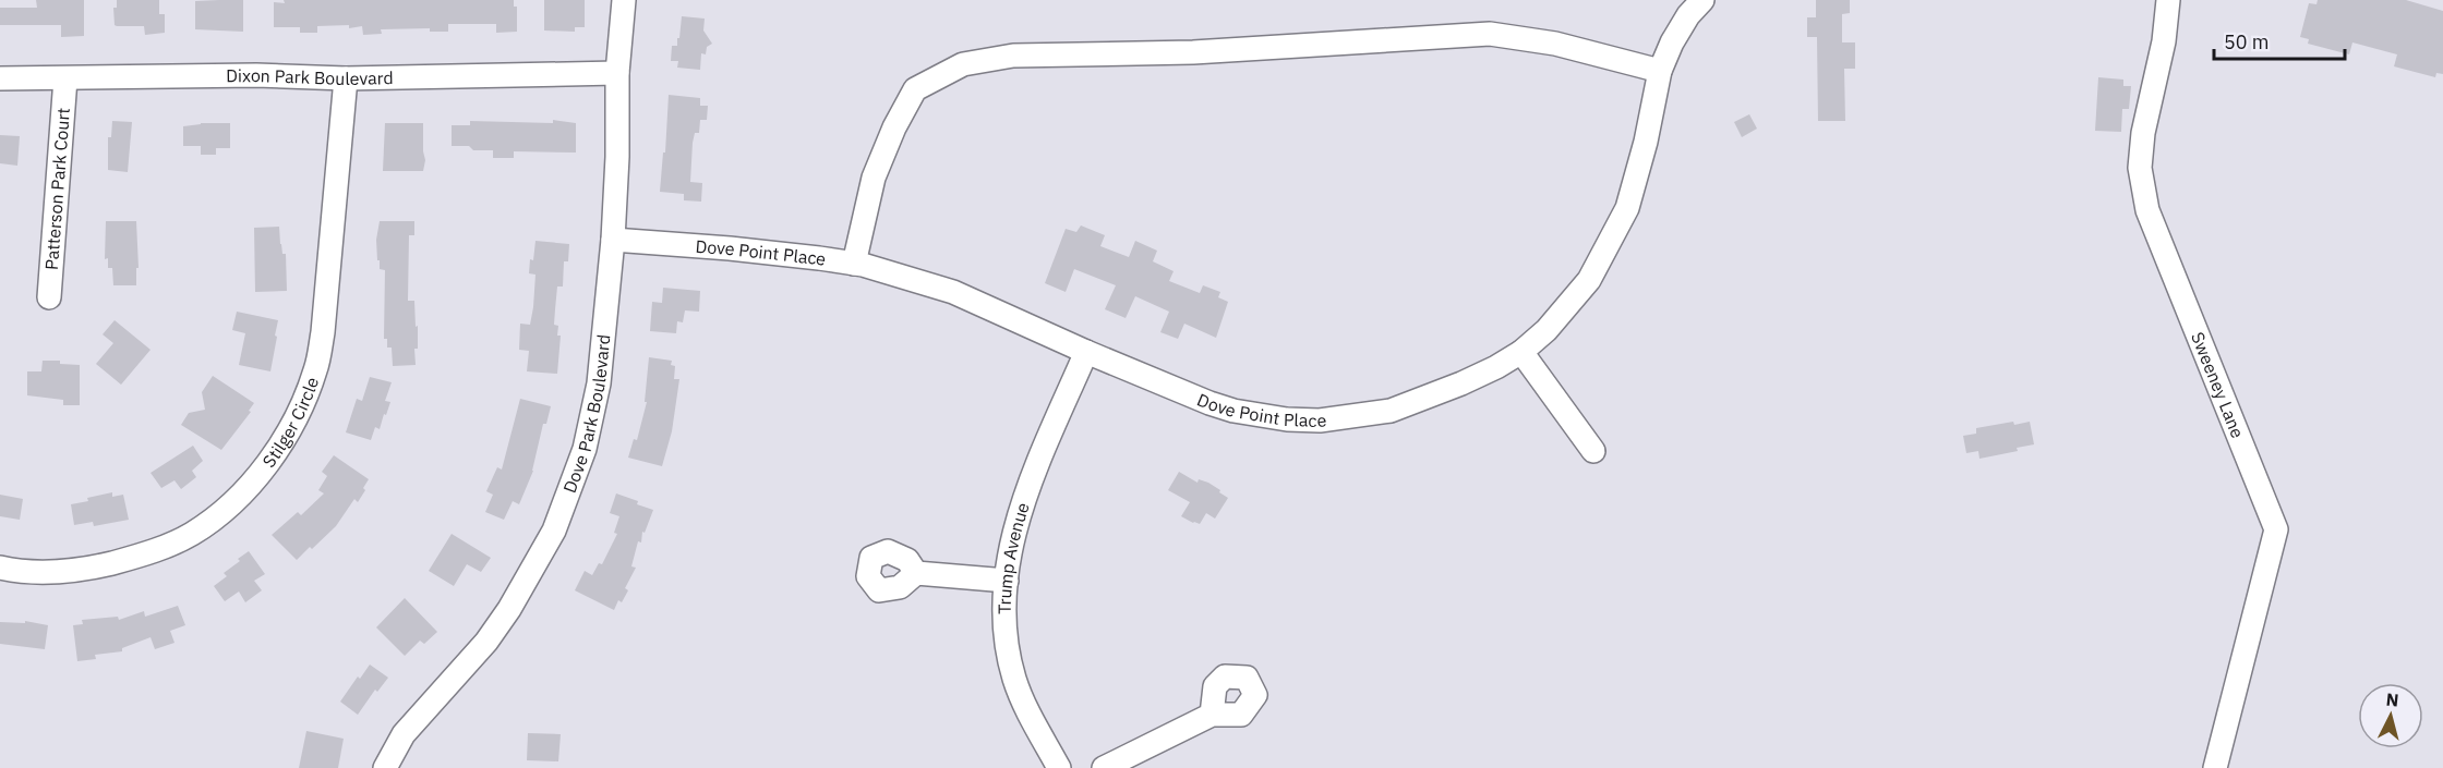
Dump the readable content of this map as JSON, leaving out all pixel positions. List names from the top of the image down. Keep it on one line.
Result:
{"streets":{"street":["Dixon Park Boulevard","Patterson Park Court","Dove Point Place","Sweeney Lane","Dove Park Boulevard","Stilger Circle","Trump Avenue"]},"crossings":[["Dixon Park Boulevard","Patterson Park Court"],["Dixon Park Boulevard","Dove Park Boulevard"],["Dixon Park Boulevard","Stilger Circle"],["Dove Point Place","Dove Park Boulevard"],["Dove Point Place","Trump Avenue"]],"scale_bar":"50 m","north":"top"}
